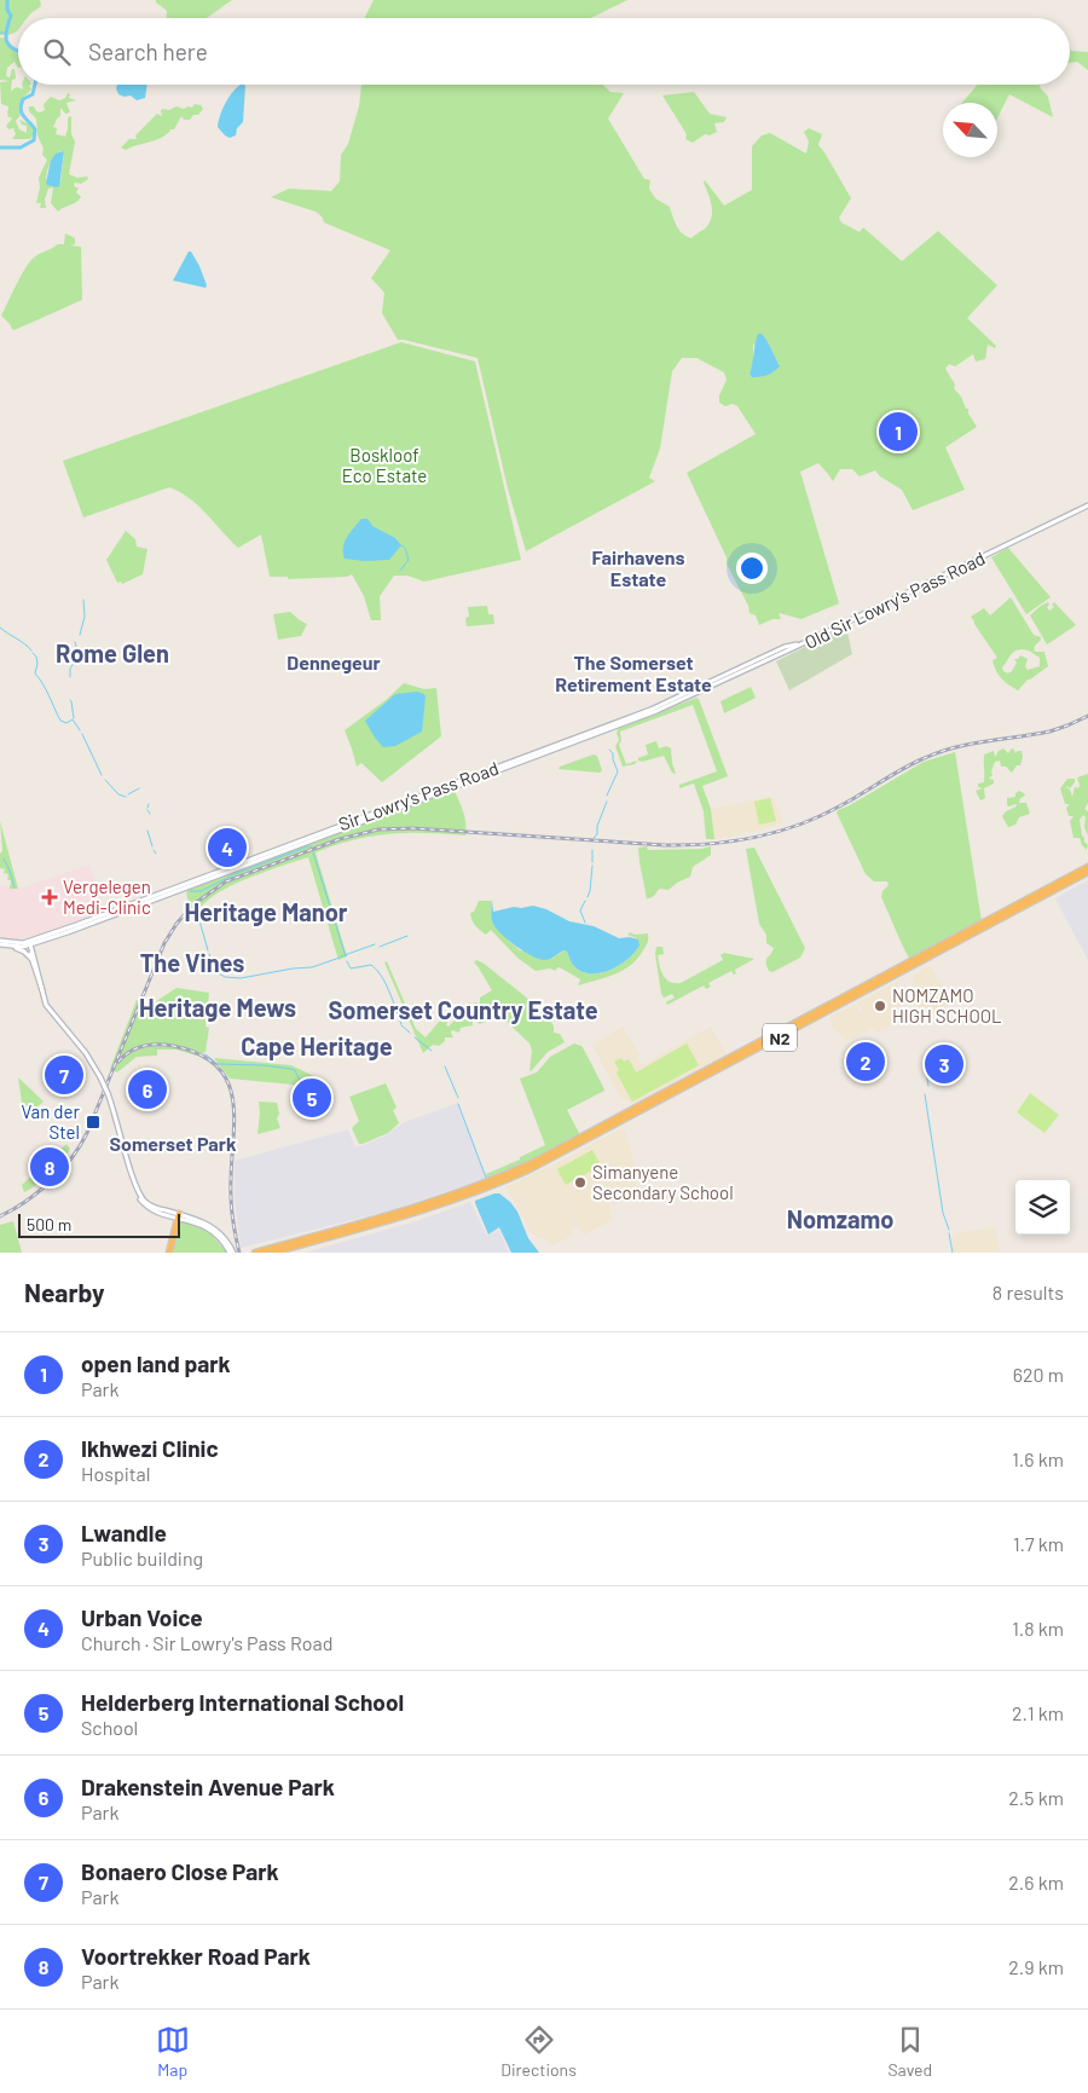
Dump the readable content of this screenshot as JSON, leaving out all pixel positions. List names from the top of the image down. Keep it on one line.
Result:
{"streets":{"highway":["N2"],"main road":["Old Sir Lowry's Pass Road","Sir Lowry's Pass Road"]},"crossings":[["Old Sir Lowry's Pass Road","Sir Lowry's Pass Road"]],"districts":["Fairhavens Estate","Rome Glen","Dennegeur","The Somerset Retirement Estate","Heritage Manor","The Vines","Heritage Mews","Somerset Country Estate","Cape Heritage","Somerset Park","Nomzamo"],"parks":["Boskloof Eco Estate"],"places":{"health":["Vergelegen Medi-Clinic"],"other":["NOMZAMO HIGH SCHOOL","Simanyene Secondary School"],"transit":["Van der Stel"]},"scale_bar":"500 m","north":"top left","page":{"search":"Search here","pins":["1","4","2","3","7","6","5","8"],"scale":"500 m","heading":["Nearby","8 results"],"list":[{"mark":"1","name":"open land park","note":"Park","value":"620 m"},{"mark":"2","name":"Ikhwezi Clinic","note":"Hospital","value":"1.6 km"},{"mark":"3","name":"Lwandle","note":"Public building","value":"1.7 km"},{"mark":"4","name":"Urban Voice","note":"Church · Sir Lowry's Pass Road","value":"1.8 km"},{"mark":"5","name":"Helderberg International School","note":"School","value":"2.1 km"},{"mark":"6","name":"Drakenstein Avenue Park","note":"Park","value":"2.5 km"},{"mark":"7","name":"Bonaero Close Park","note":"Park","value":"2.6 km"},{"mark":"8","name":"Voortrekker Road Park","note":"Park","value":"2.9 km"}],"nav":["Map","Directions","Saved"]}}
